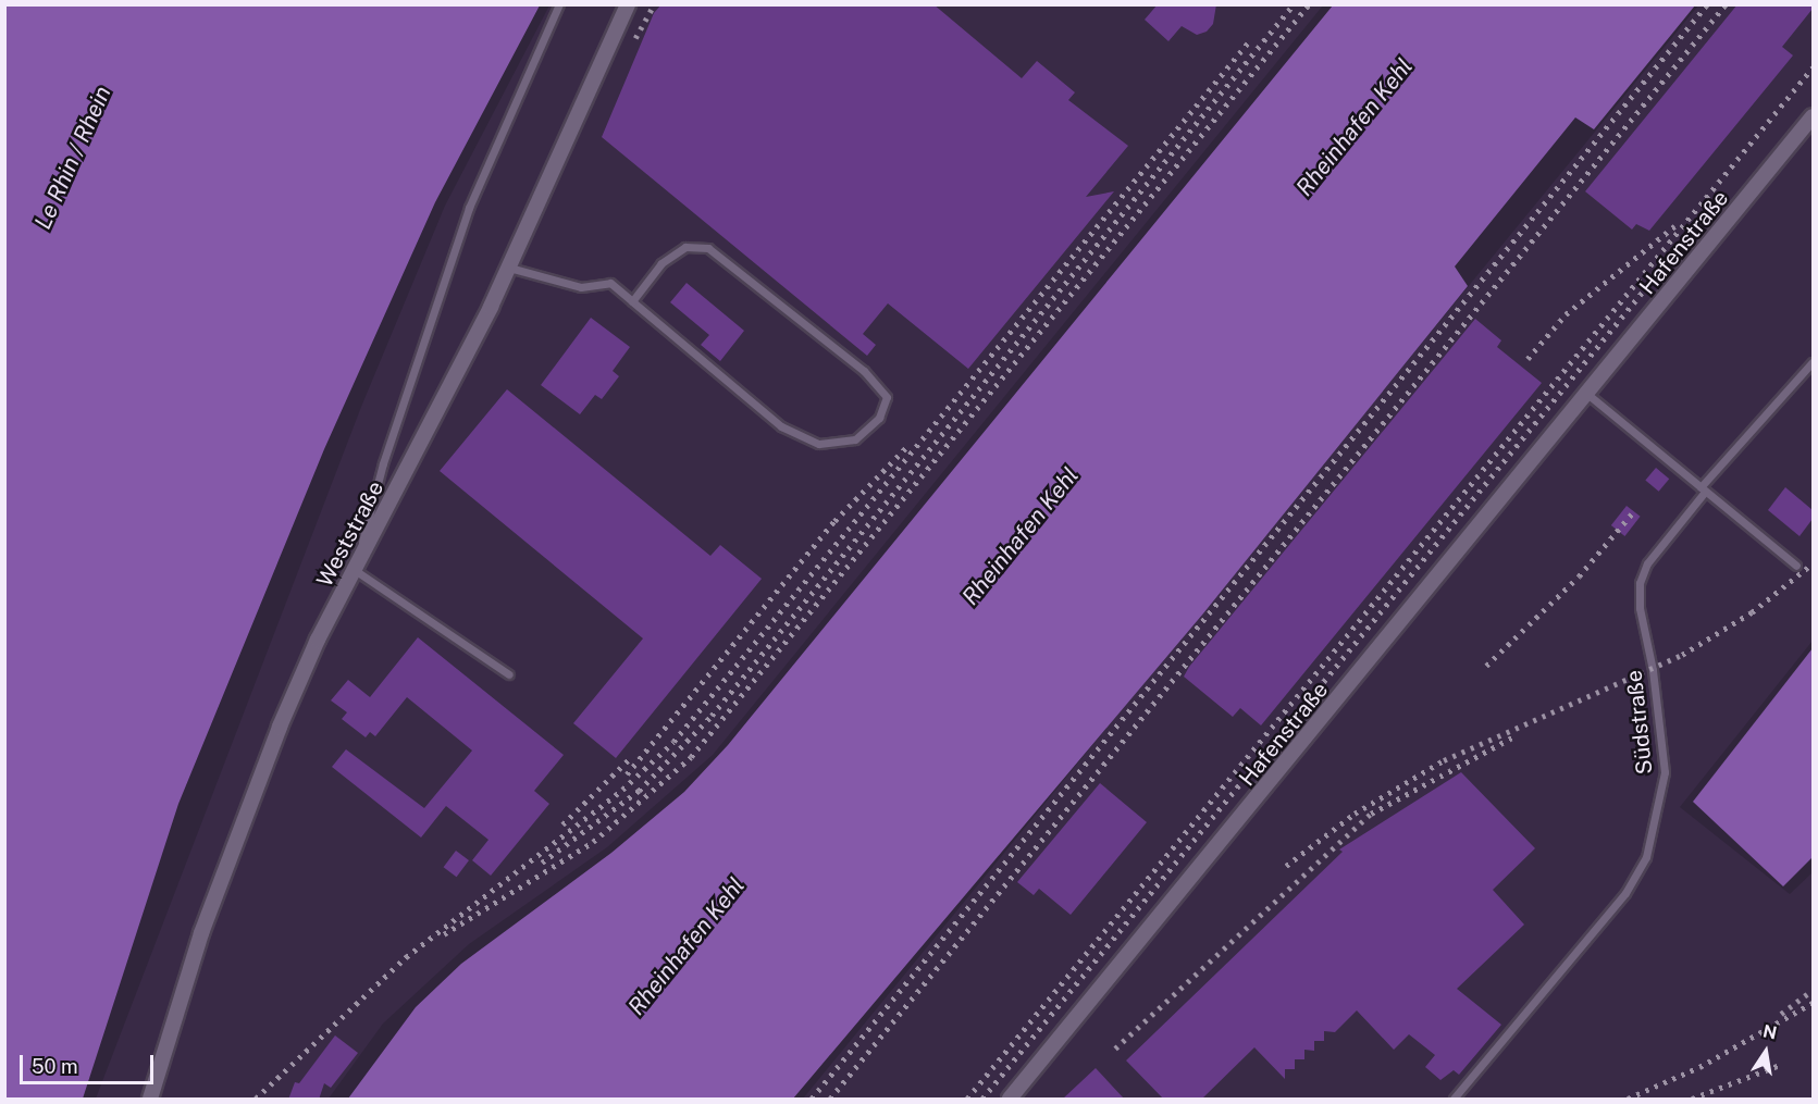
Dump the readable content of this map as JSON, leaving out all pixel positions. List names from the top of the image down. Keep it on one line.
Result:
{"streets":{"street":["Hafenstraße","Weststraße"],"lane":["Südstraße"]},"water":["Rheinhafen Kehl","Le Rhin / Rhein"],"scale_bar":"50 m","north":"top"}
